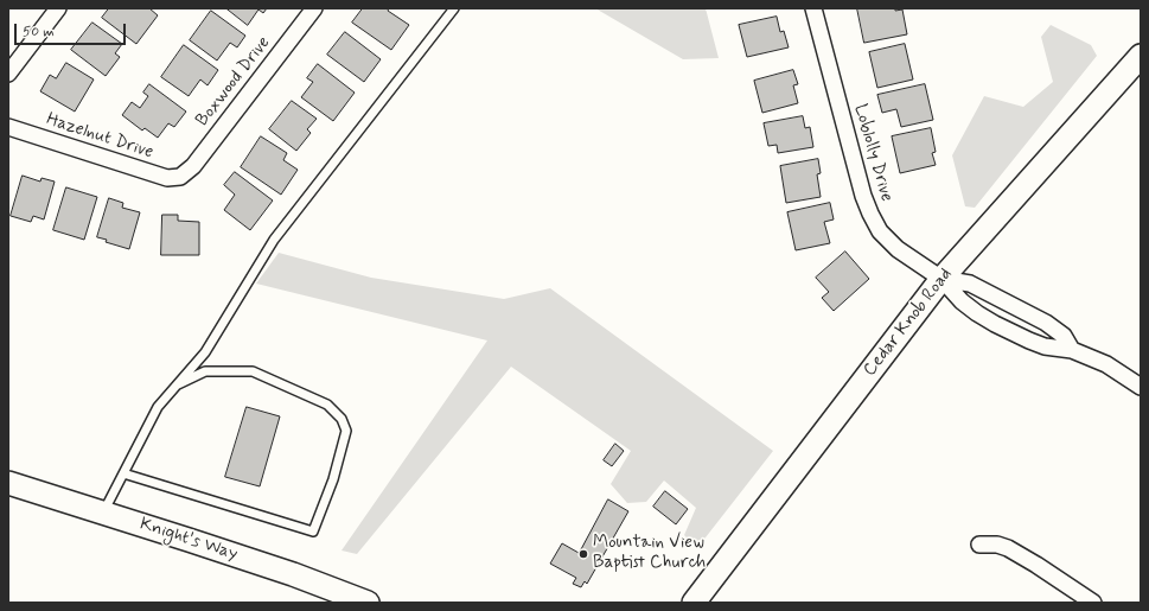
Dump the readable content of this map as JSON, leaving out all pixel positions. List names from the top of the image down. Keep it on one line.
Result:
{"streets":{"street":["Boxwood Drive","Hazelnut Drive","Loblolly Drive","Cedar Knob Road","Knight's Way"]},"crossings":[["Boxwood Drive","Hazelnut Drive"],["Loblolly Drive","Cedar Knob Road"]],"places":["Mountain View Baptist Church"],"scale_bar":"50 m"}
